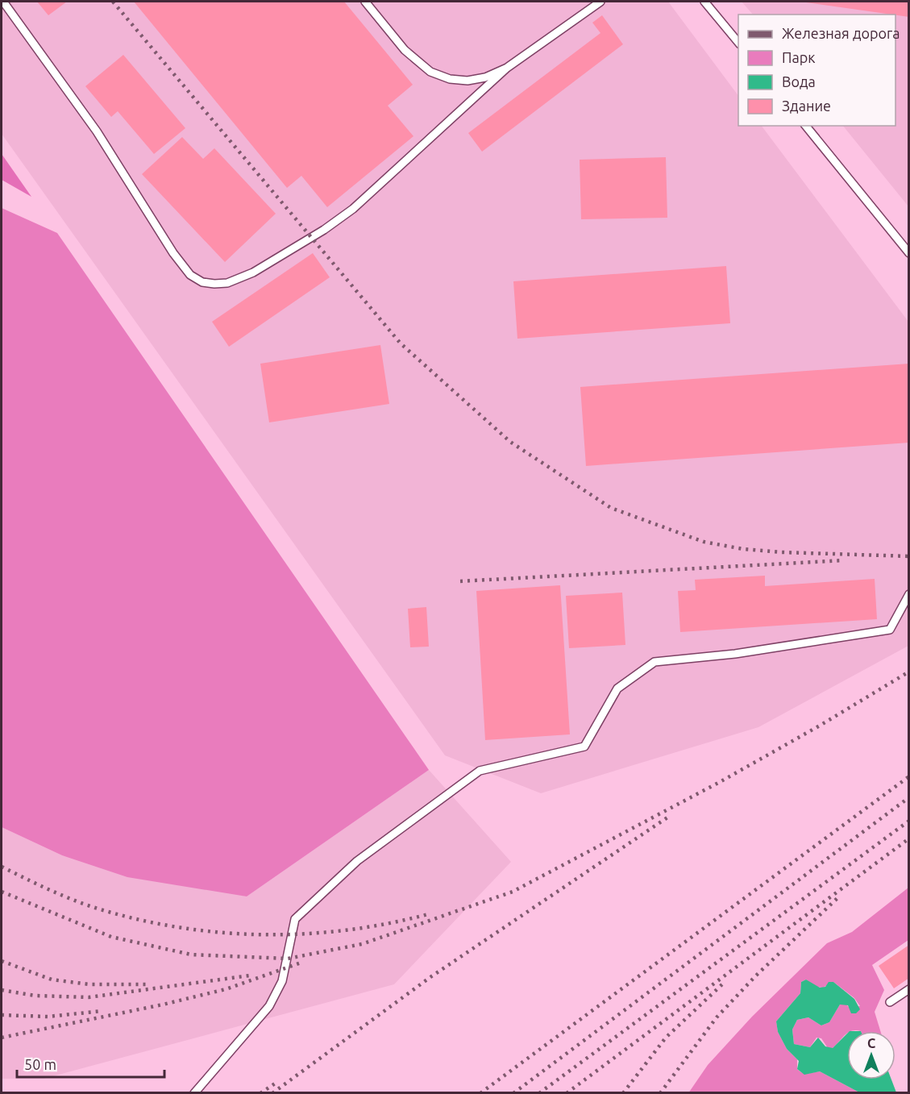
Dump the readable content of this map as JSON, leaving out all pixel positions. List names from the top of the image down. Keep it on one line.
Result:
{"legend":["Железная дорога","Парк","Вода","Здание"],"scale_bar":"50 m","north":"top"}
